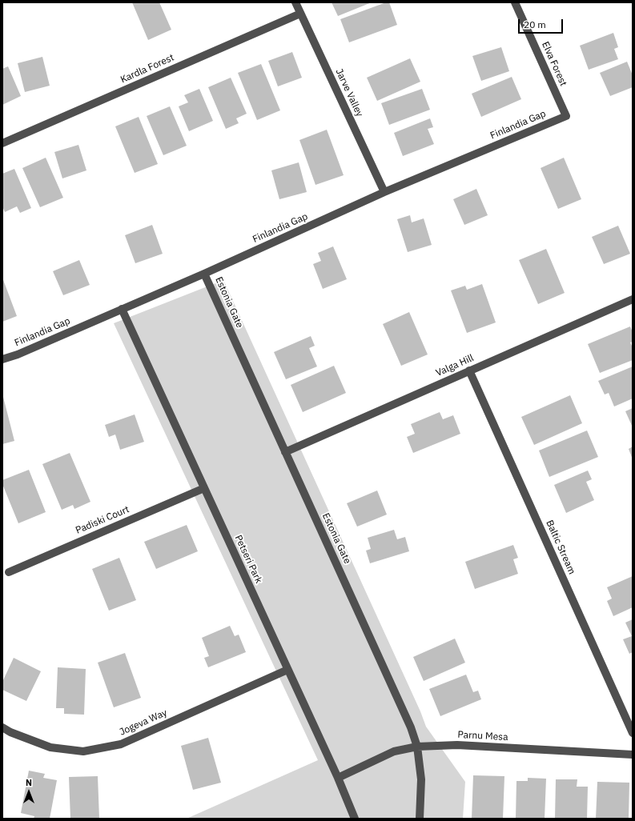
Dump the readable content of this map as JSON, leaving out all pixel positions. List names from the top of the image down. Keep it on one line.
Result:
{"streets":{"street":["Elva Forest","Kardla Forest","Jarve Valley","Finlandia Gap","Estonia Gate","Valga Hill","Padiski Court","Baltic Stream","Petseri Park","Jogeva Way","Parnu Mesa"]},"crossings":[["Elva Forest","Finlandia Gap"],["Kardla Forest","Jarve Valley"],["Jarve Valley","Finlandia Gap"],["Finlandia Gap","Estonia Gate"],["Finlandia Gap","Petseri Park"],["Estonia Gate","Valga Hill"],["Estonia Gate","Parnu Mesa"],["Valga Hill","Baltic Stream"],["Padiski Court","Petseri Park"],["Petseri Park","Jogeva Way"],["Petseri Park","Parnu Mesa"]],"scale_bar":"20 m","north":"top"}
